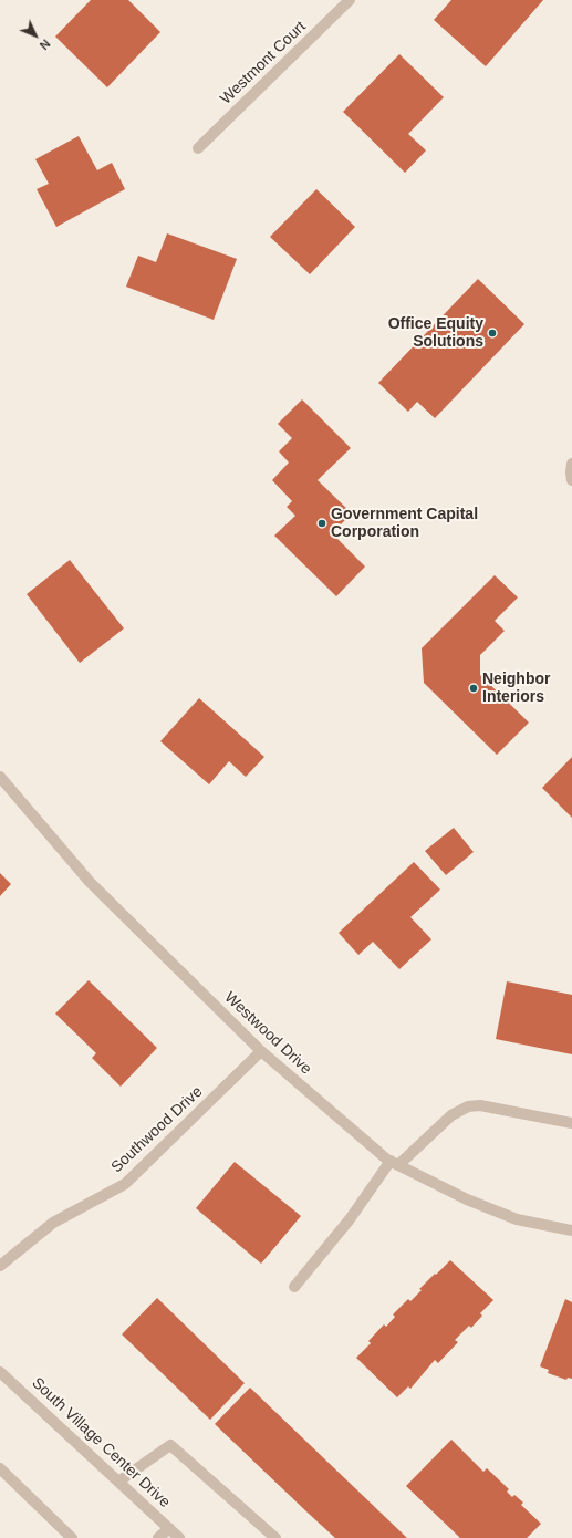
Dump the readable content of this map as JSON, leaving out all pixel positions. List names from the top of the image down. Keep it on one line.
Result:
{"streets":{"street":["Westmont Court","Westwood Drive","Southwood Drive","South Village Center Drive"]},"crossings":[["Westwood Drive","Southwood Drive"]],"places":["Office Equity Solutions","Government Capital Corporation","Neighbor Interiors"],"north":"bottom right"}
